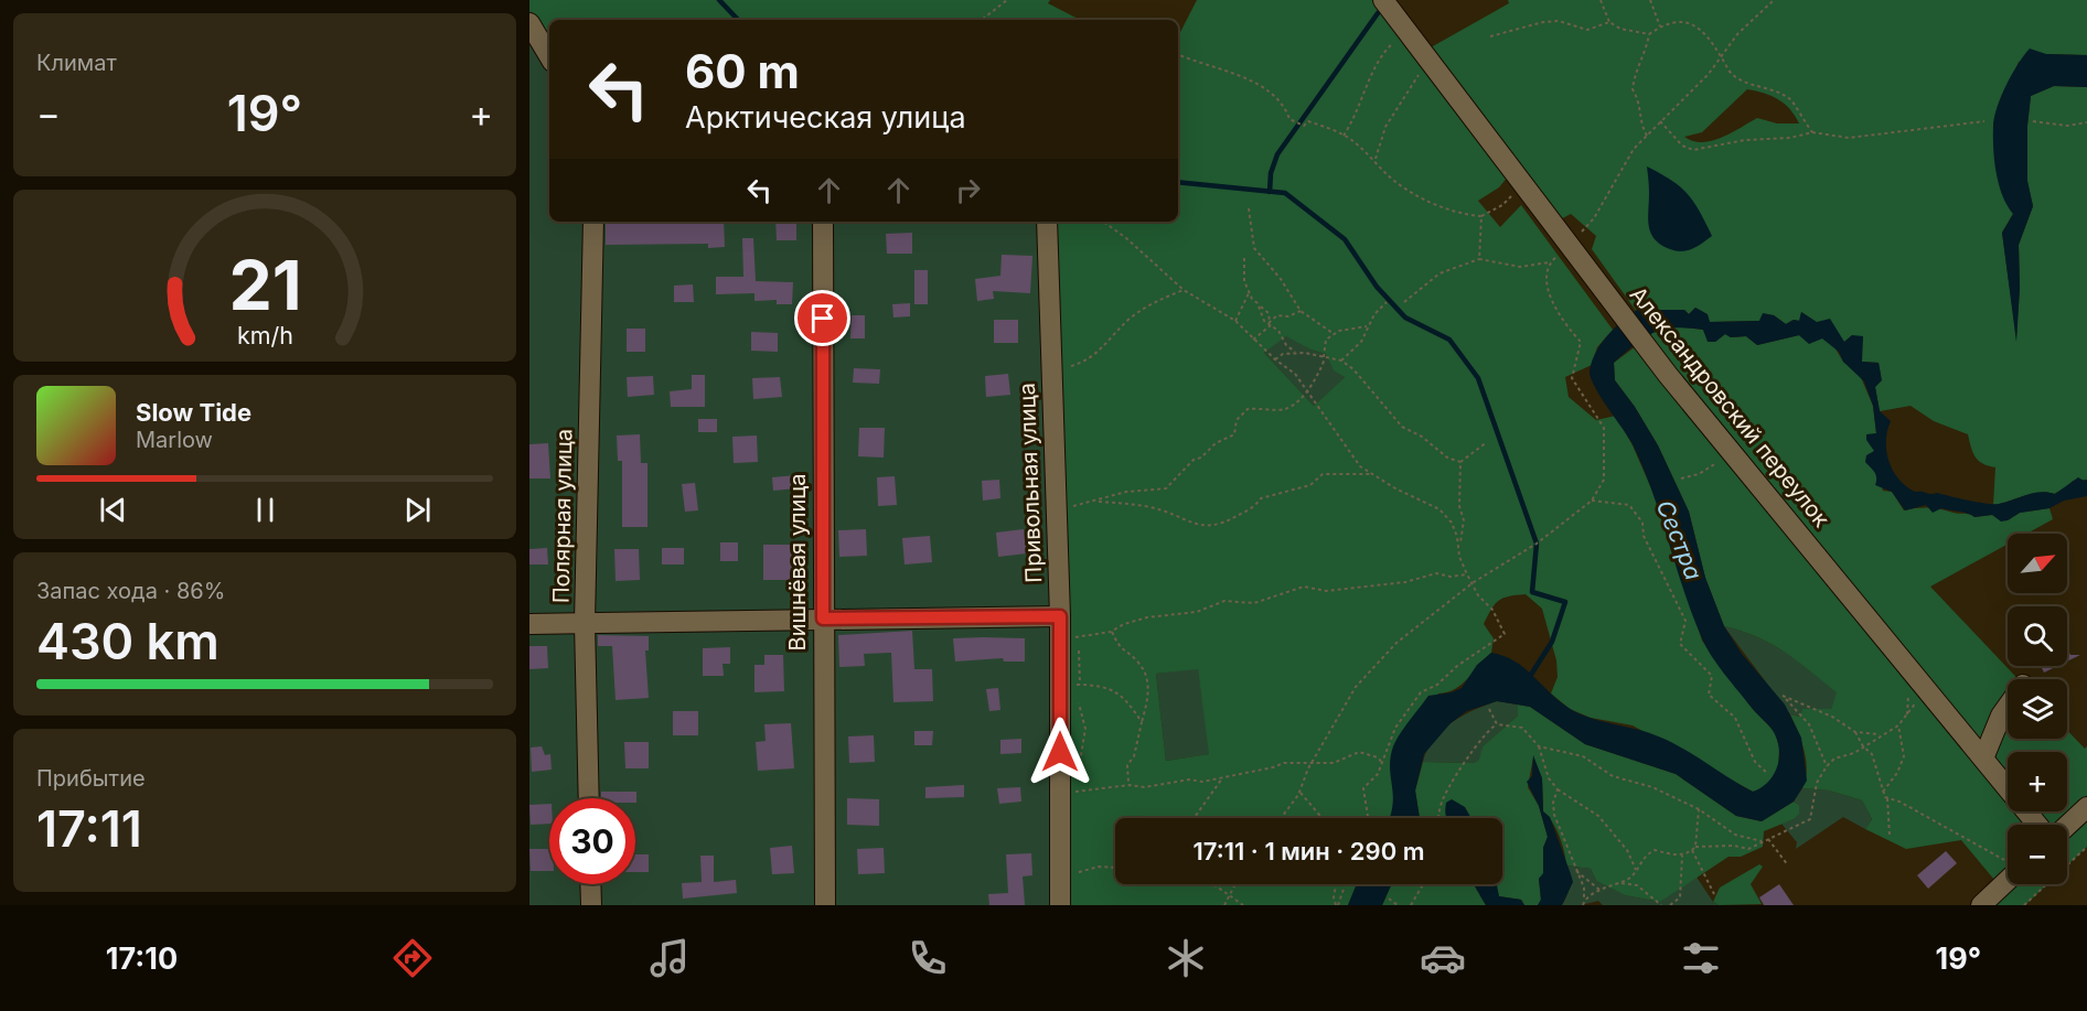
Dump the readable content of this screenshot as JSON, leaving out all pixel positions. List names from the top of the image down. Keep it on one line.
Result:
{"streets":{"street":["Александровский переулок","Привольная улица","Полярная улица","Вишнёвая улица"]},"water":["Сестра"],"north":"top right","page":{"tile":["Климат",["Запас хода · 86%","430 km"],["Прибытие","17:11"]],"turn":["60 m","Арктическая улица"],"heat":["−","19°","+"],"song":["Slow Tide","Marlow"],"map_buttons":["+","−"],"limit":"30","trip":"17:11 · 1 мин · 290 m","tabs":["17:10","19°"],"gauge":["21","km/h"]}}
